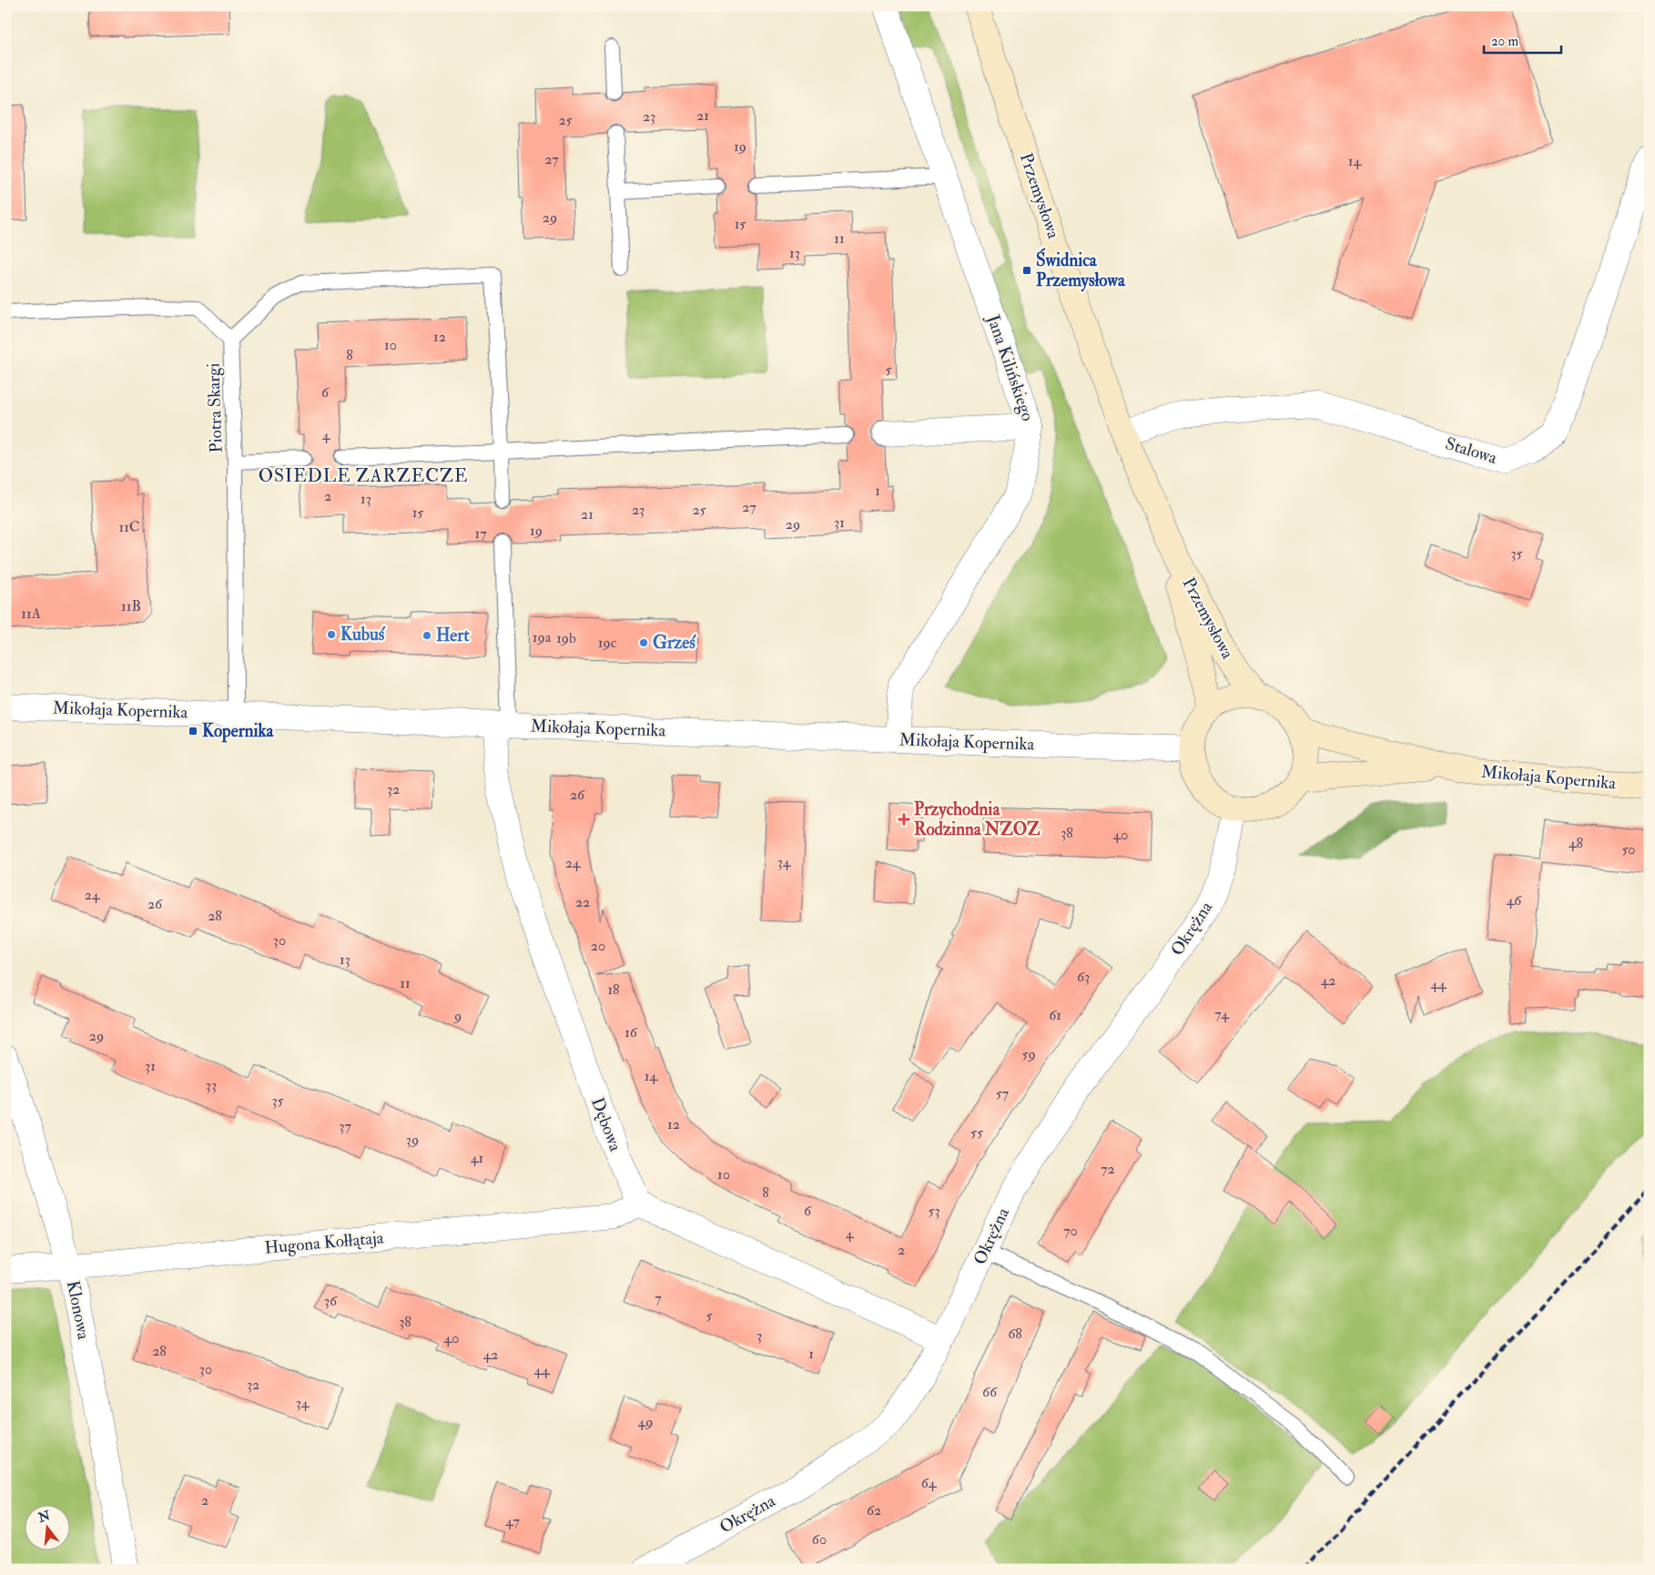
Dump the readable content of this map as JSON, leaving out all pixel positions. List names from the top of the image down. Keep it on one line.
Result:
{"streets":{"main road":["Przemysłowa","Mikołaja Kopernika"],"street":["Jana Kilińskiego","Stalowa","Okrężna","Dębowa","Hugona Kołłątaja","Klonowa"],"lane":["Piotra Skargi"]},"crossings":[["Przemysłowa","Stalowa"],["Przemysłowa","Mikołaja Kopernika"],["Przemysłowa","Okrężna"],["Jana Kilińskiego","Mikołaja Kopernika"],["Piotra Skargi","Mikołaja Kopernika"],["Mikołaja Kopernika","Okrężna"],["Mikołaja Kopernika","Dębowa"],["Dębowa","Hugona Kołłątaja"],["Hugona Kołłątaja","Klonowa"]],"districts":["OSIEDLE ZARZECZE"],"places":{"transit":["Świdnica Przemysłowa","Kopernika"],"other":["Kubuś","Hert","Grześ"],"health":["Przychodnia Rodzinna NZOZ"]},"house_numbers":["21","23","25","19","27","14","29","15","11","13","12","10","8","5","6","4","1","2","13","27","23","25","15","21","31","29","11C","19","17","35","11B","11A","19a","19b","19c","32","26","38","40","48","50","34","24","24","46","22","26","28","30","20","13","63","42","11","44","18","74","61","9","16","29","59","31","14","33","57","35","12","37","55","39","41","72","10","8","6","53","70","4","2","7","36","5","38","68","3","40","28","1","42","30","44","32","66","34","49","64","2","62","47","60"],"scale_bar":"20 m","north":"top"}
